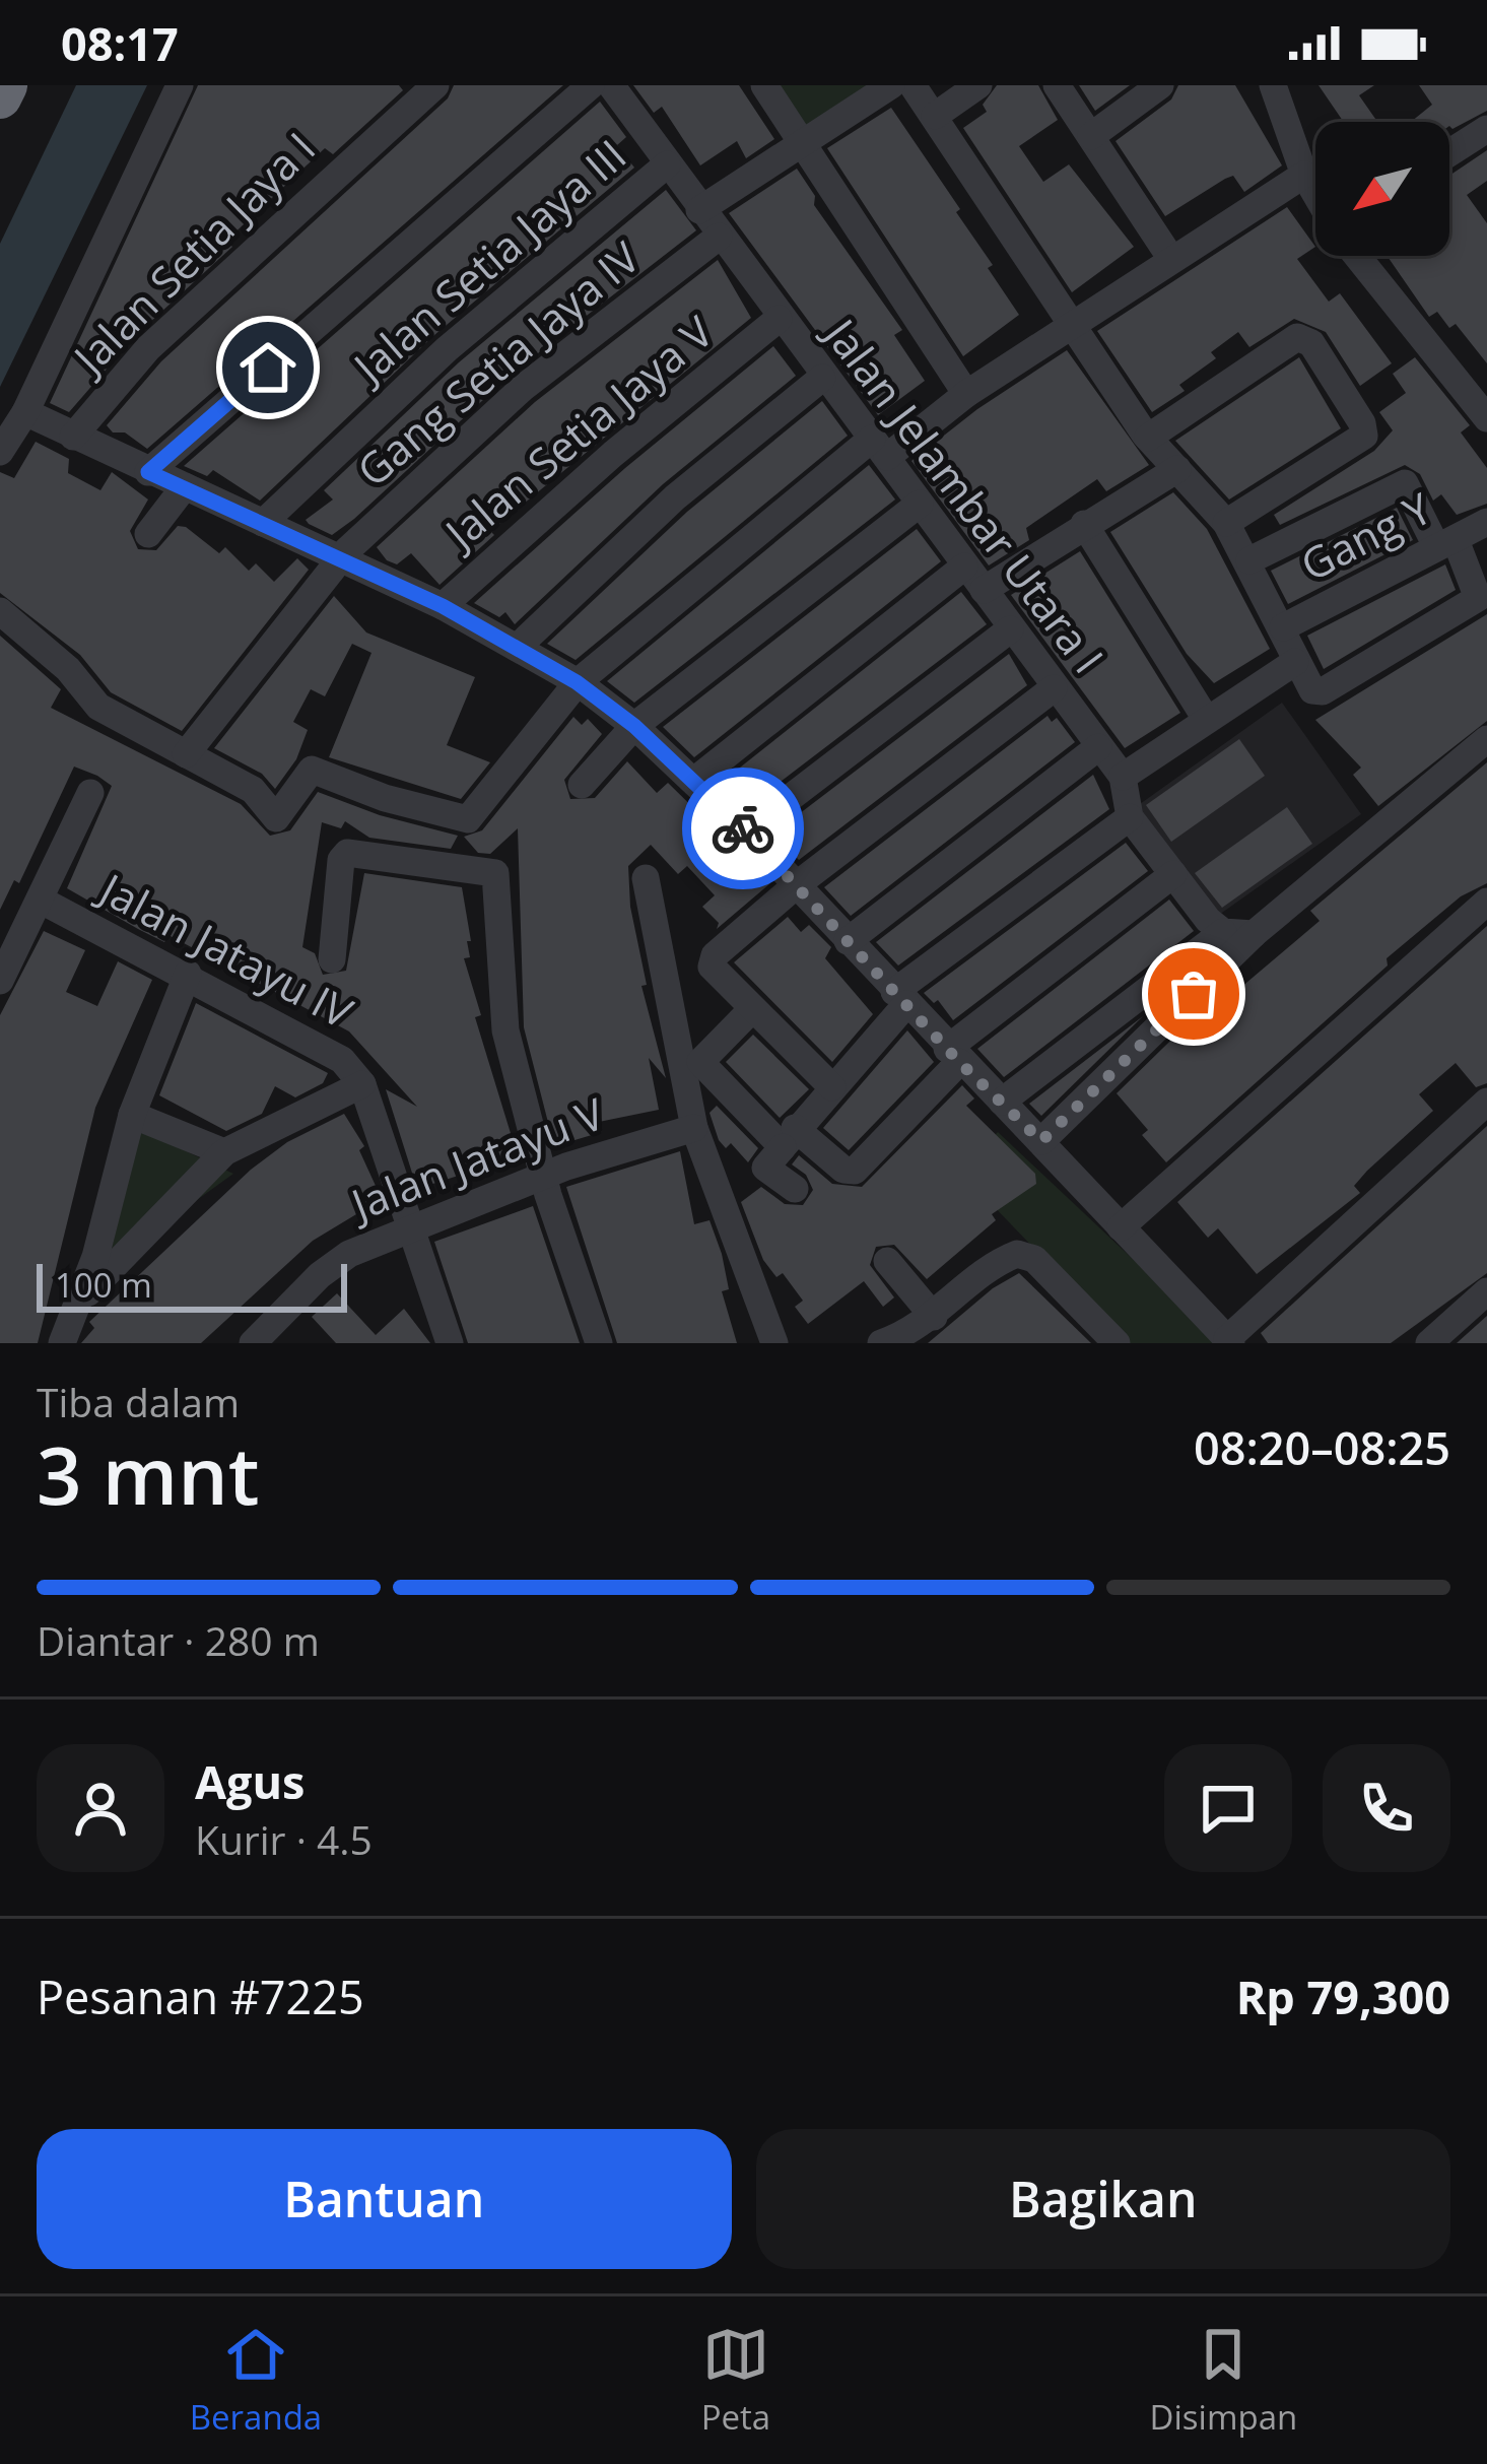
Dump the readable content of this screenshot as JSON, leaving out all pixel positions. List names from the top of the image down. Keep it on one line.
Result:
{"streets":{"street":["Jalan Setia Jaya I","Jalan Setia Jaya III","Gang Setia Jaya IV","Jalan Setia Jaya V","Jalan Jelambar Utara I","Gang Y","Jalan Jatayu IV","Jalan Jatayu V"]},"crossings":[["Jalan Setia Jaya III","Jalan Jelambar Utara I"],["Gang Setia Jaya IV","Jalan Jelambar Utara I"],["Jalan Setia Jaya V","Jalan Jelambar Utara I"],["Jalan Jatayu IV","Jalan Jatayu V"]],"scale_bar":"100 m","north":"bottom left","page":{"status":"08:17","scale":"100 m","heading":["3 mnt","Tiba dalam","08:20–08:25"],"panel":["Agus","Kurir · 4.5","Pesanan #7225","Rp 79,300"],"bar":"Diantar · 280 m","buttons":["Bantuan","Bagikan"],"tabs":["Beranda","Peta","Disimpan"]}}
